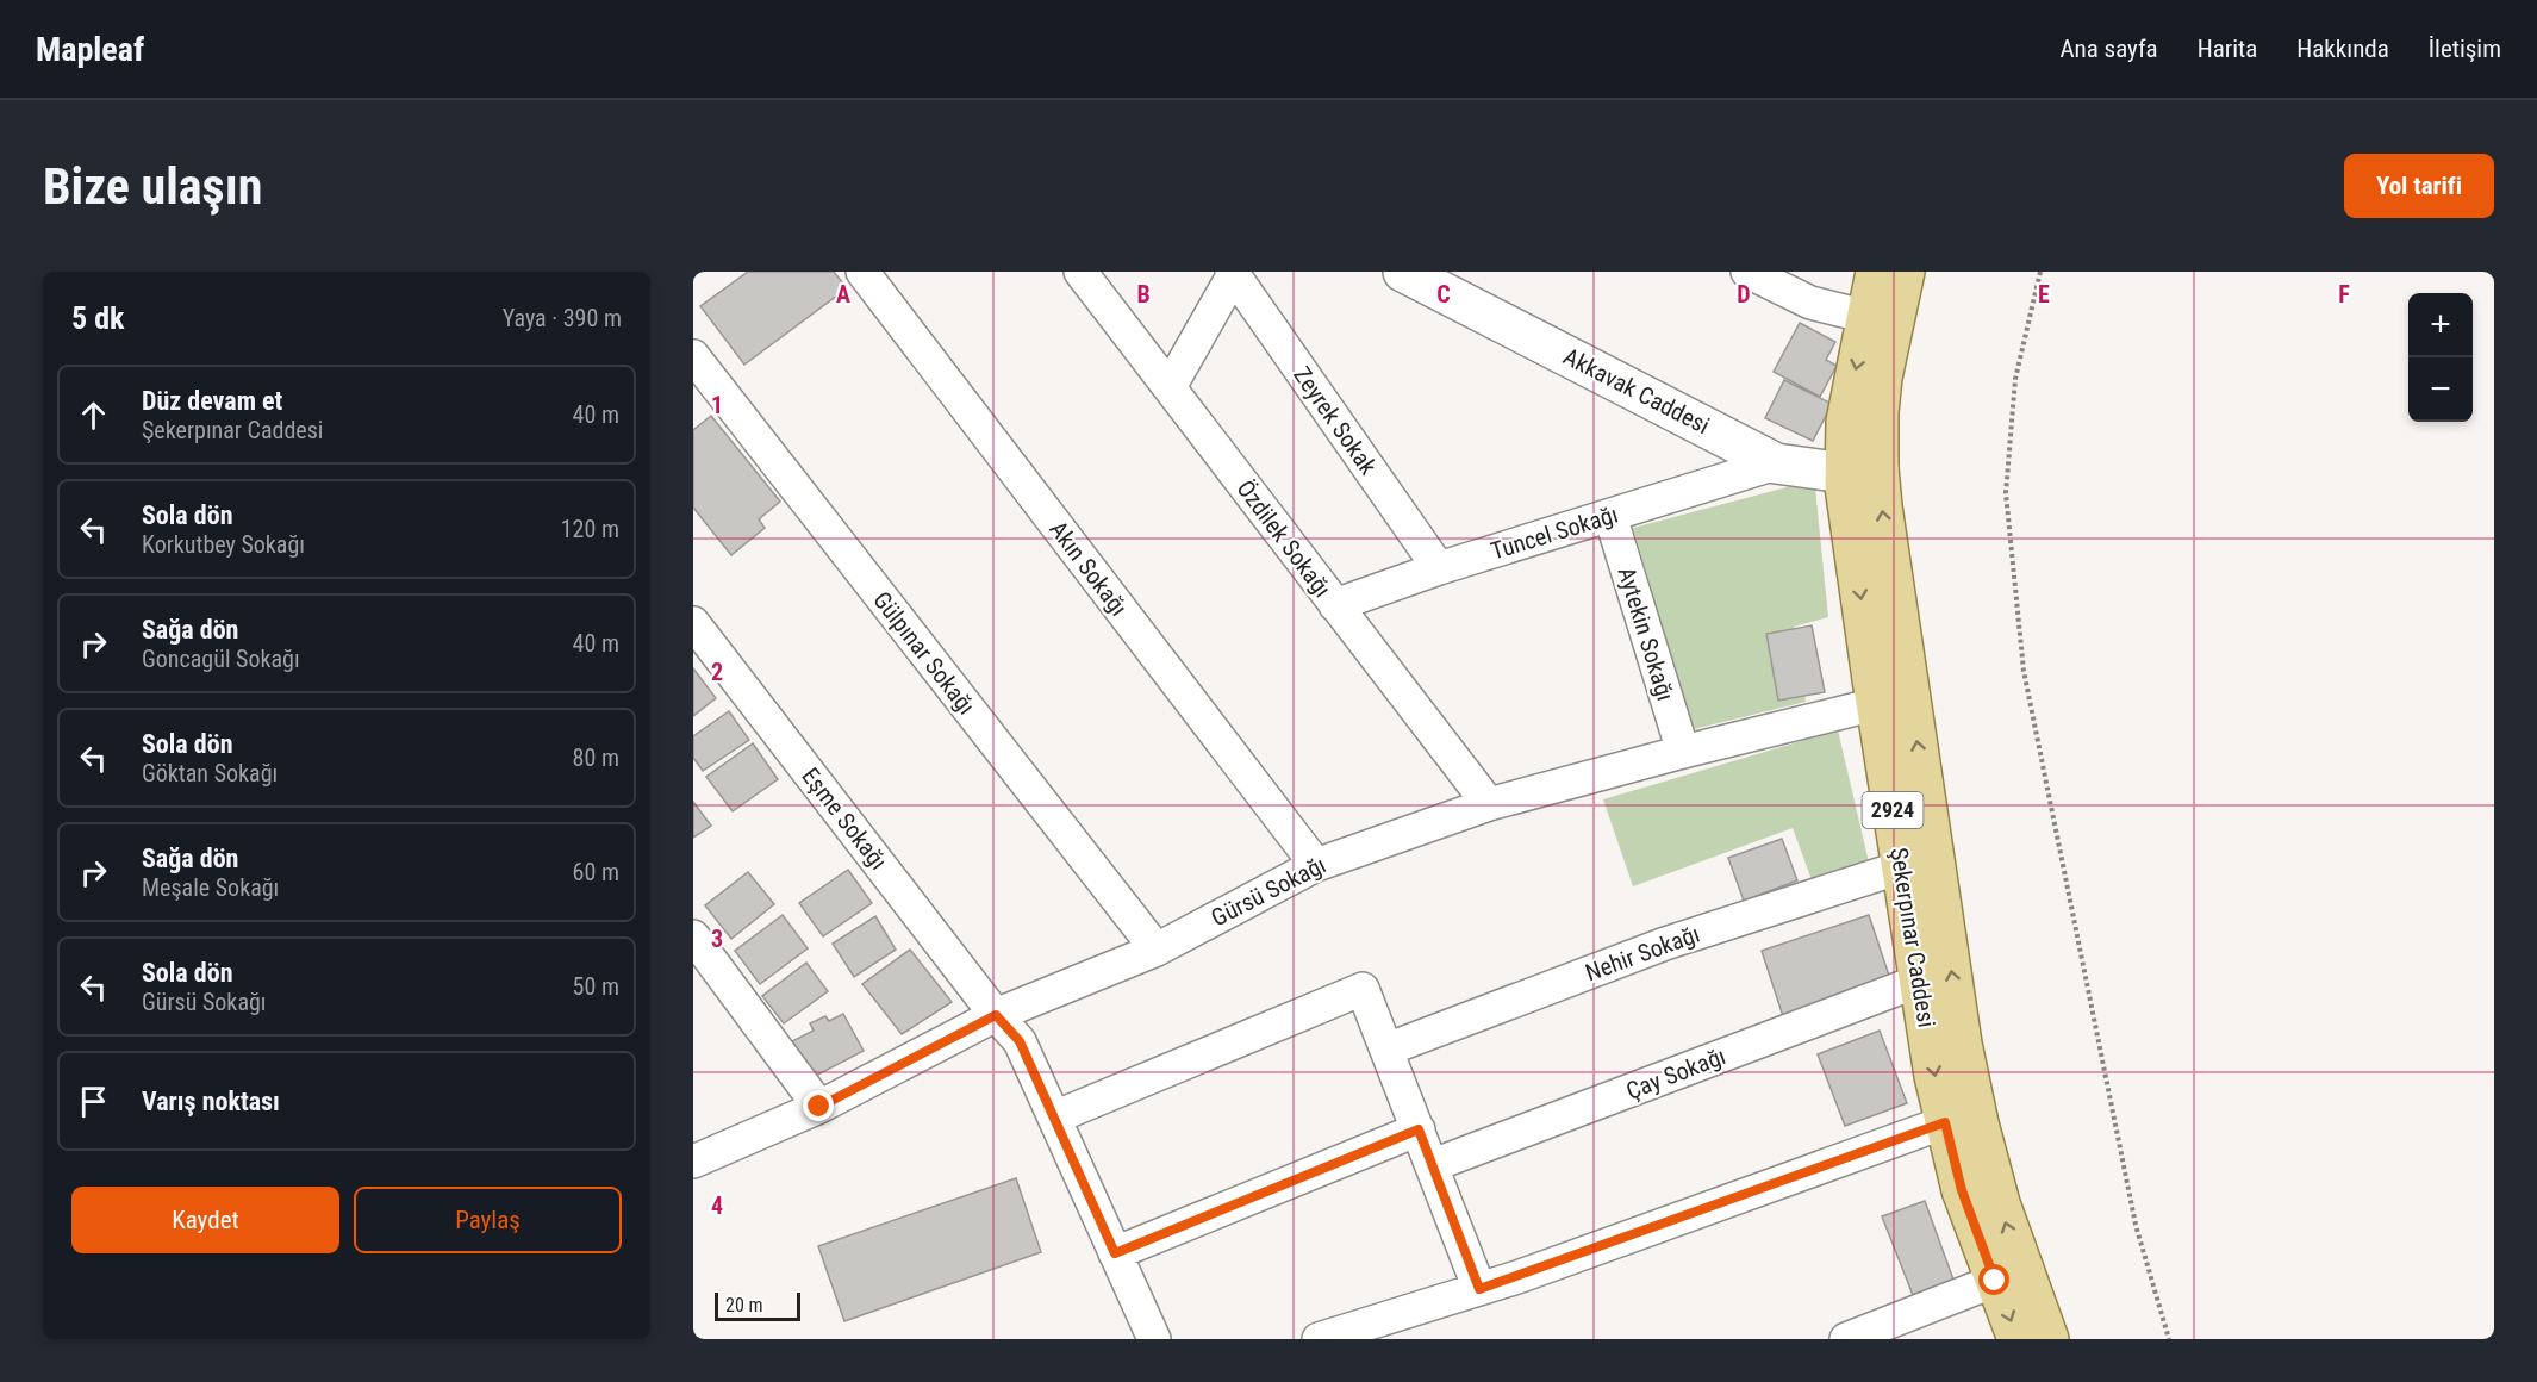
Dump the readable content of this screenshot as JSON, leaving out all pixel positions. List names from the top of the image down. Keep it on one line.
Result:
{"streets":{"main road":["2924","Şekerpınar Caddesi"],"street":["Akkavak Caddesi","Zeyrek Sokak","Tuncel Sokağı","Özdilek Sokağı","Akın Sokağı","Aytekin Sokağı","Gülpınar Sokağı","Eşme Sokağı","Gürsü Sokağı","Nehir Sokağı","Çay Sokağı"]},"crossings":[["Akkavak Caddesi","Tuncel Sokağı"],["Akkavak Caddesi","Şekerpınar Caddesi"],["Zeyrek Sokak","Tuncel Sokağı"],["Tuncel Sokağı","Özdilek Sokağı"],["Tuncel Sokağı","Aytekin Sokağı"],["Özdilek Sokağı","Gürsü Sokağı"],["Akın Sokağı","Gürsü Sokağı"],["Aytekin Sokağı","Gürsü Sokağı"],["Gülpınar Sokağı","Gürsü Sokağı"],["Eşme Sokağı","Gürsü Sokağı"],["Gürsü Sokağı","Şekerpınar Caddesi"],["Şekerpınar Caddesi","Nehir Sokağı"],["Şekerpınar Caddesi","Çay Sokağı"]],"scale_bar":"20 m","page":{"header":"Mapleaf","nav":["Ana sayfa","Harita","Hakkında","İletişim"],"buttons":["Yol tarifi",["Kaydet","Paylaş"]],"title":"Bize ulaşın","heading":["5 dk","Yaya · 390 m"],"map_buttons":["+","−"],"list":[["Düz devam et","Şekerpınar Caddesi","40 m"],["Sola dön","Korkutbey Sokağı","120 m"],["Sağa dön","Goncagül Sokağı","40 m"],["Sola dön","Göktan Sokağı","80 m"],["Sağa dön","Meşale Sokağı","60 m"],["Sola dön","Gürsü Sokağı","50 m"],"Varış noktası"],"scale":"20 m"},"grid":{"columns":["A","B","C","D","E","F"],"rows":["1","2","3","4"]}}
